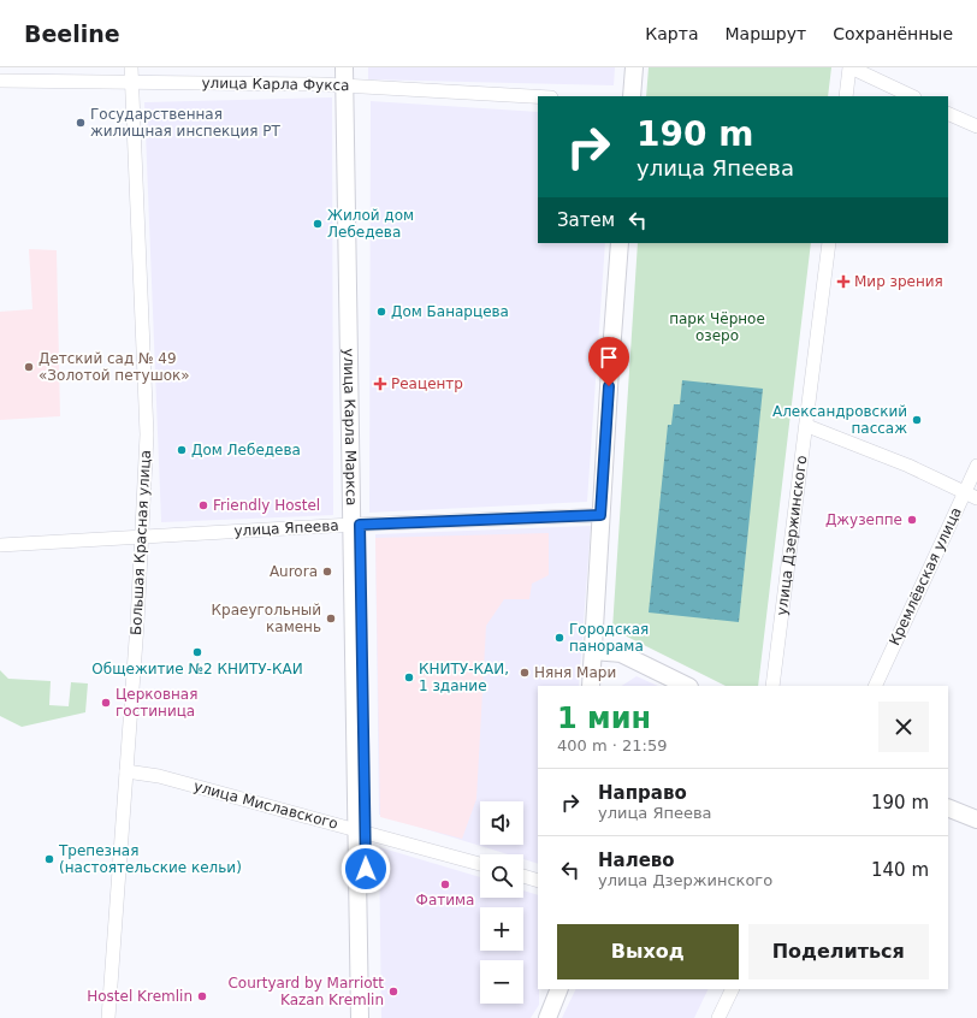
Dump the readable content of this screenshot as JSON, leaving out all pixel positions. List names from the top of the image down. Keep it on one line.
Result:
{"streets":{"main road":["улица Карла Маркса"],"street":["улица Карла Фукса","улица Япеева","улица Дзержинского","Большая Красная улица","Кремлёвская улица","улица Миславского"]},"crossings":[["улица Карла Фукса","улица Карла Маркса"],["улица Карла Фукса","Большая Красная улица"],["улица Карла Маркса","улица Япеева"],["улица Карла Маркса","улица Миславского"],["улица Япеева","Большая Красная улица"],["Большая Красная улица","улица Миславского"]],"parks":["парк Чёрное озеро"],"places":{"other":["Государственная жилищная инспекция РТ","Жилой дом Лебедева","Дом Банарцева","Детский сад № 49 «Золотой петушок»","Александровский пассаж","Дом Лебедева","Friendly Hostel","Джузеппе","Aurora","Краеугольный камень","Городская панорама","Общежитие №2 КНИТУ-КАИ","Няня Мари","КНИТУ-КАИ, 1 здание","Церковная гостиница","Трепезная (настоятельские кельи)","Фатима","Courtyard by Marriott Kazan Kremlin","Hostel Kremlin"],"health":["Мир зрения","Реацентр"]},"page":{"header":"Beeline","nav":["Карта","Маршрут","Сохранённые"],"turn":["190 m","улица Япеева"],"then":"Затем","heading":["1 мин","400 m · 21:59"],"list":[{"name":"Направо","note":"улица Япеева","value":"190 m"},{"name":"Налево","note":"улица Дзержинского","value":"140 m"}],"map_buttons":["+","−"],"buttons":["Выход","Поделиться"]}}
